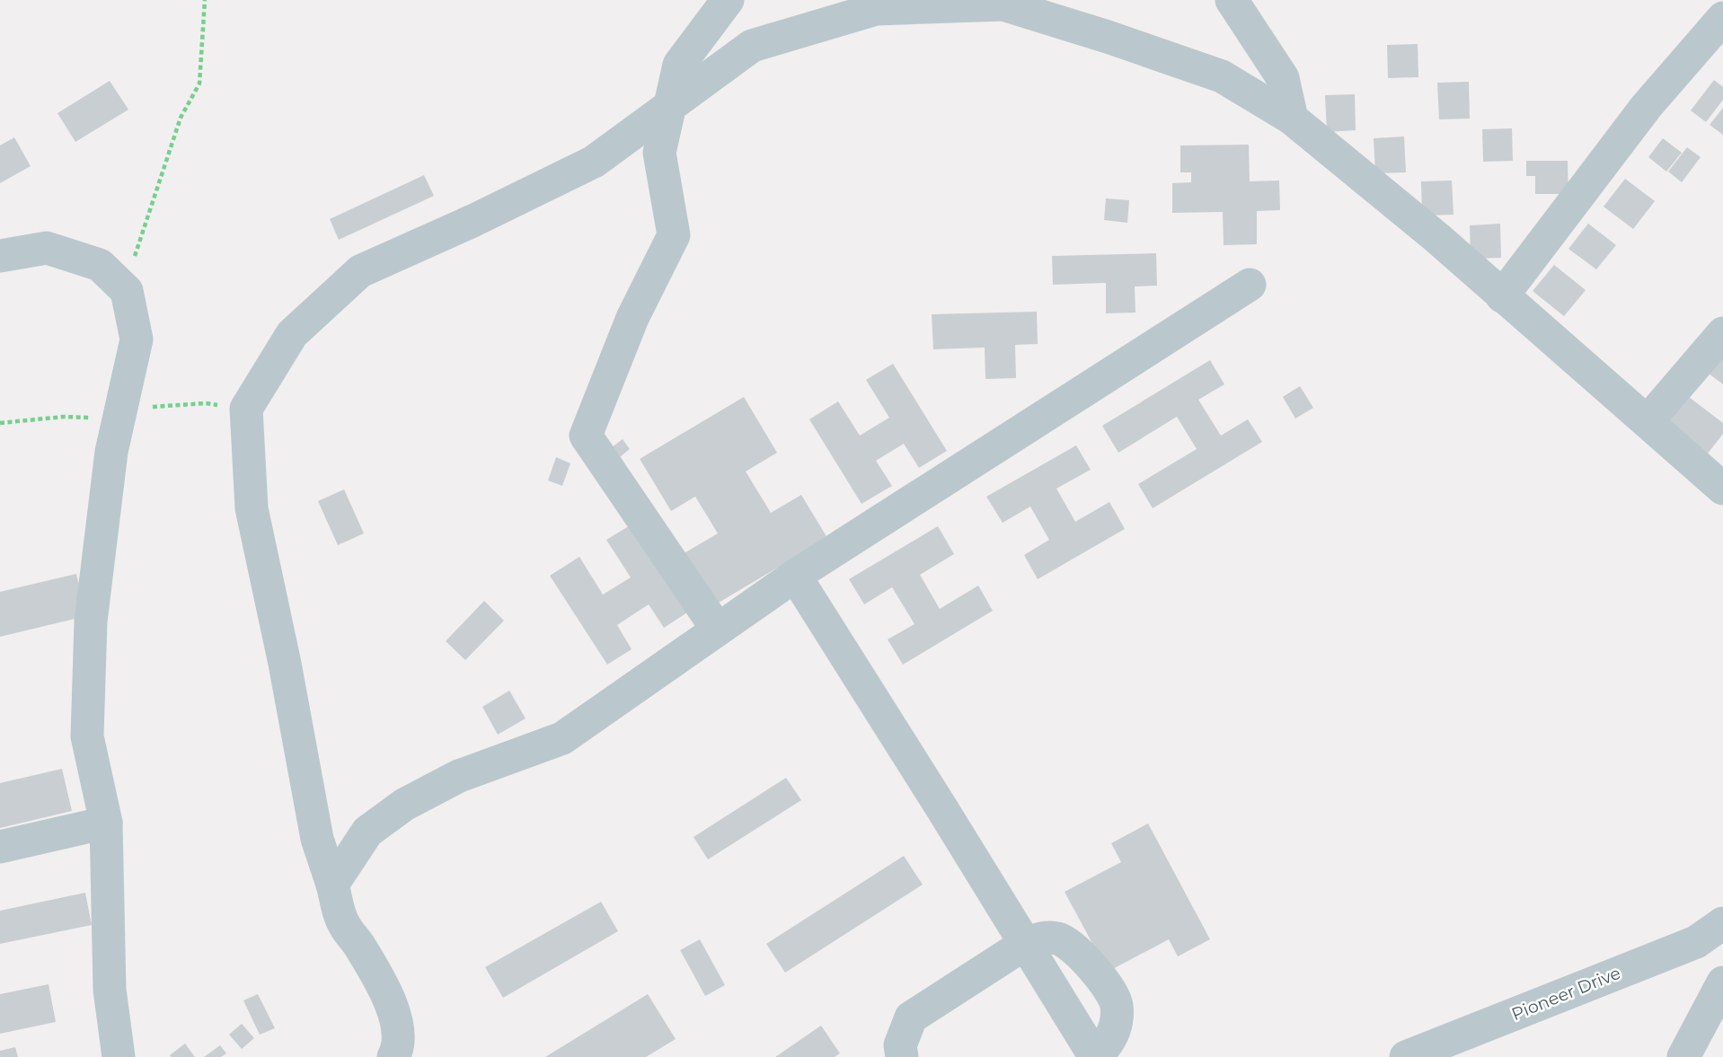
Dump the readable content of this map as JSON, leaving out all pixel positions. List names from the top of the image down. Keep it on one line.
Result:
{"streets":{"street":["Pioneer Drive"]}}
